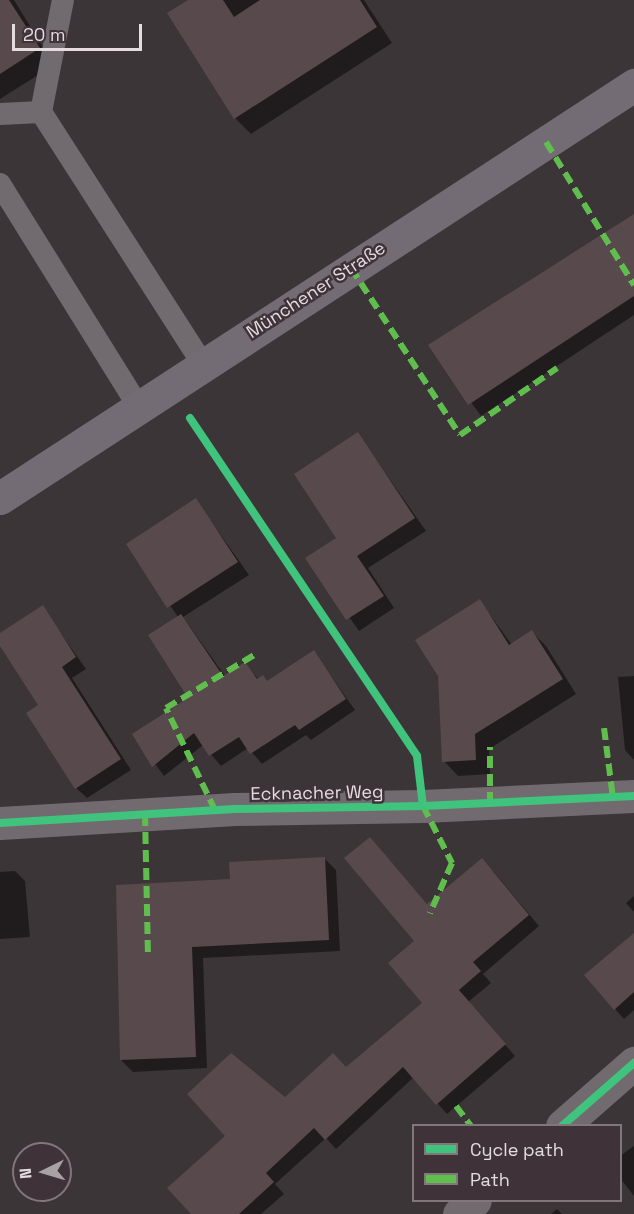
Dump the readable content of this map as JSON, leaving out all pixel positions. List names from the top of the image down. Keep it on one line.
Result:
{"streets":{"main road":["Münchener Straße"],"street":["Ecknacher Weg"]},"legend":["Cycle path","Path"],"scale_bar":"20 m","north":"left"}
